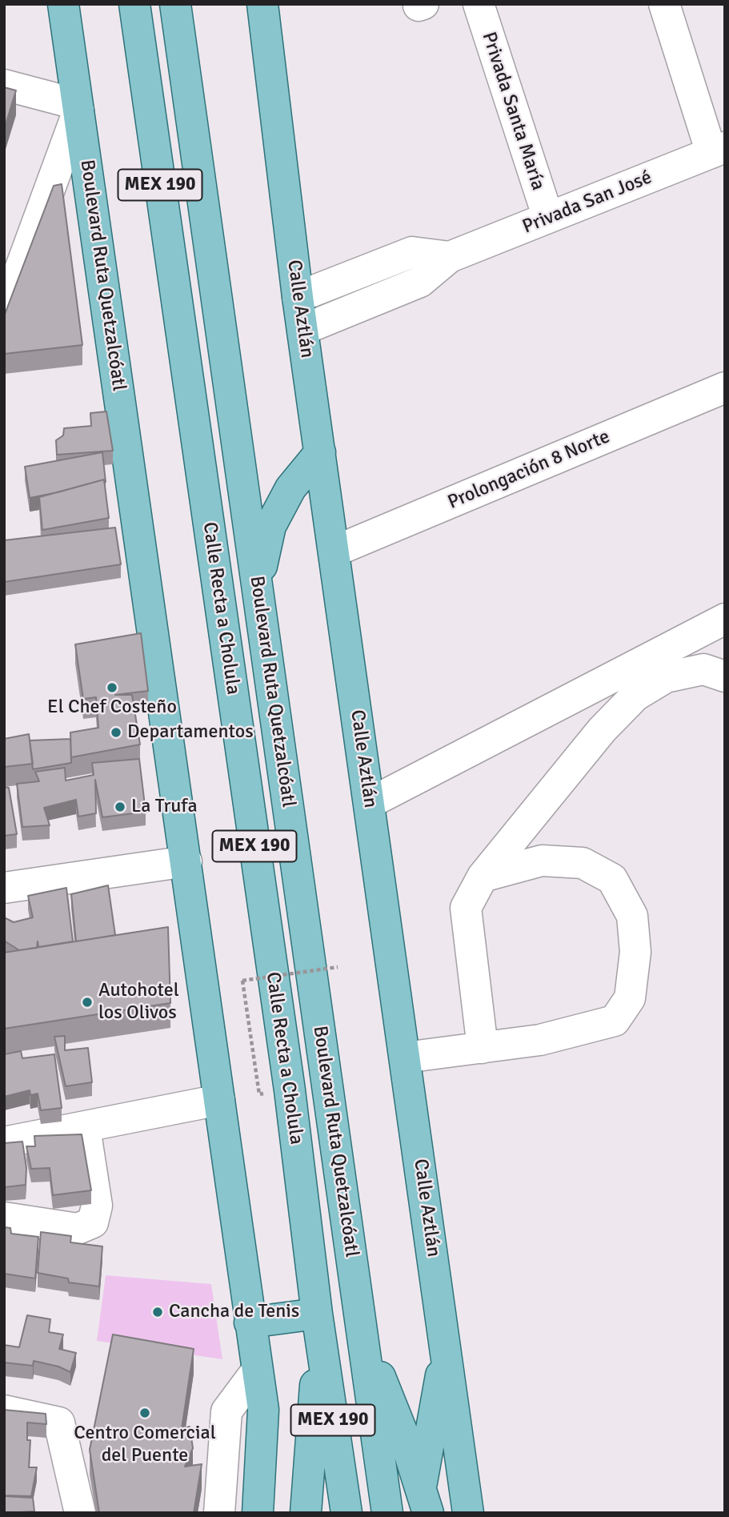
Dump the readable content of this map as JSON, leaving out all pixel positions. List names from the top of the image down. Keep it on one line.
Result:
{"streets":{"main road":["MEX 190","Boulevard Ruta Quetzalcóatl","Calle Aztlán","Calle Recta a Cholula"],"street":["Privada Santa María","Privada San José","Prolongación 8 Norte"]},"crossings":[["Privada Santa María","Privada San José"],["Privada San José","Calle Aztlán"],["Calle Aztlán","Prolongación 8 Norte"]],"places":["El Chef Costeño","Departamentos","La Trufa","Autohotel los Olivos","Cancha de Tenis","Centro Comercial del Puente"]}
